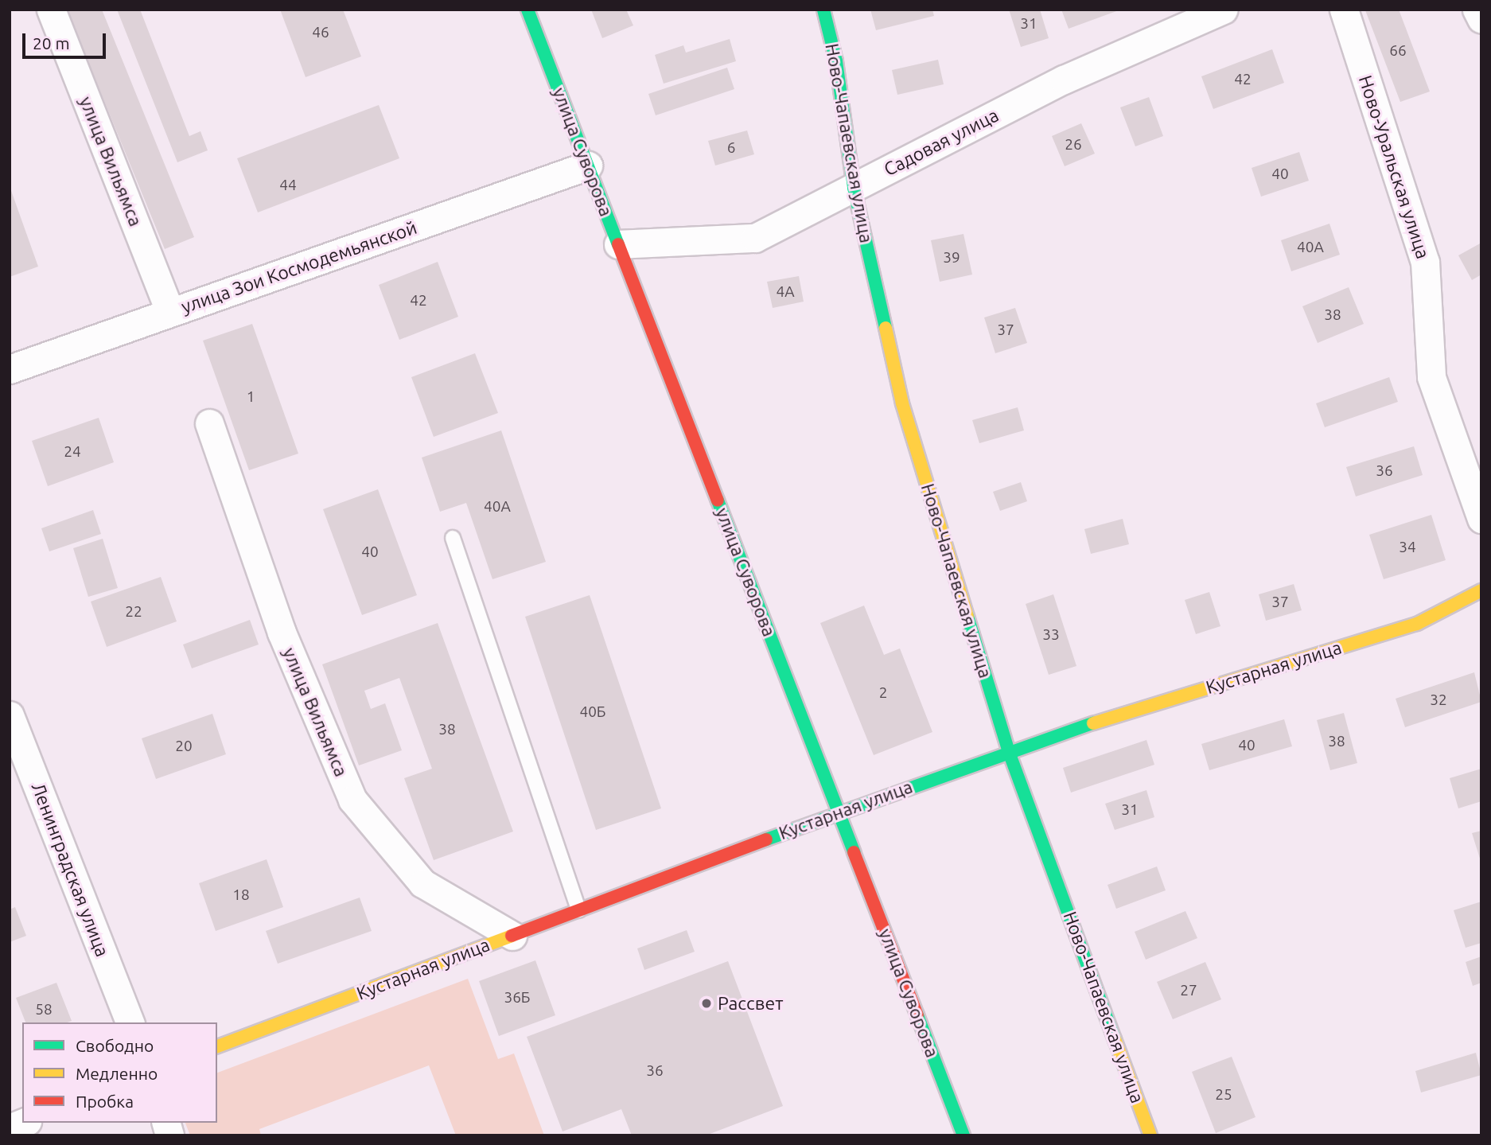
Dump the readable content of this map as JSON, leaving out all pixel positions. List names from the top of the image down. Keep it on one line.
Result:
{"streets":{"street":["Садовая улица","Ново-Чапаевская улица","улица Суворова","улица Вильямса","Ново-Уральская улица","улица Зои Космодемьянской","Кустарная улица","Ленинградская улица"]},"crossings":[["Садовая улица","Ново-Чапаевская улица"],["Садовая улица","улица Суворова"],["Ново-Чапаевская улица","Кустарная улица"],["улица Суворова","улица Зои Космодемьянской"],["улица Суворова","Кустарная улица"],["улица Вильямса","улица Зои Космодемьянской"],["улица Вильямса","Кустарная улица"]],"places":["Рассвет"],"house_numbers":["31","46","66","42","26","6","40","44","40А","39","4А","42","38","37","1","24","36","40А","34","40","37","22","33","2","32","40Б","38","38","40","20","31","18","27","36Б","58","36","25"],"legend":["Свободно","Медленно","Пробка"],"scale_bar":"20 m"}
